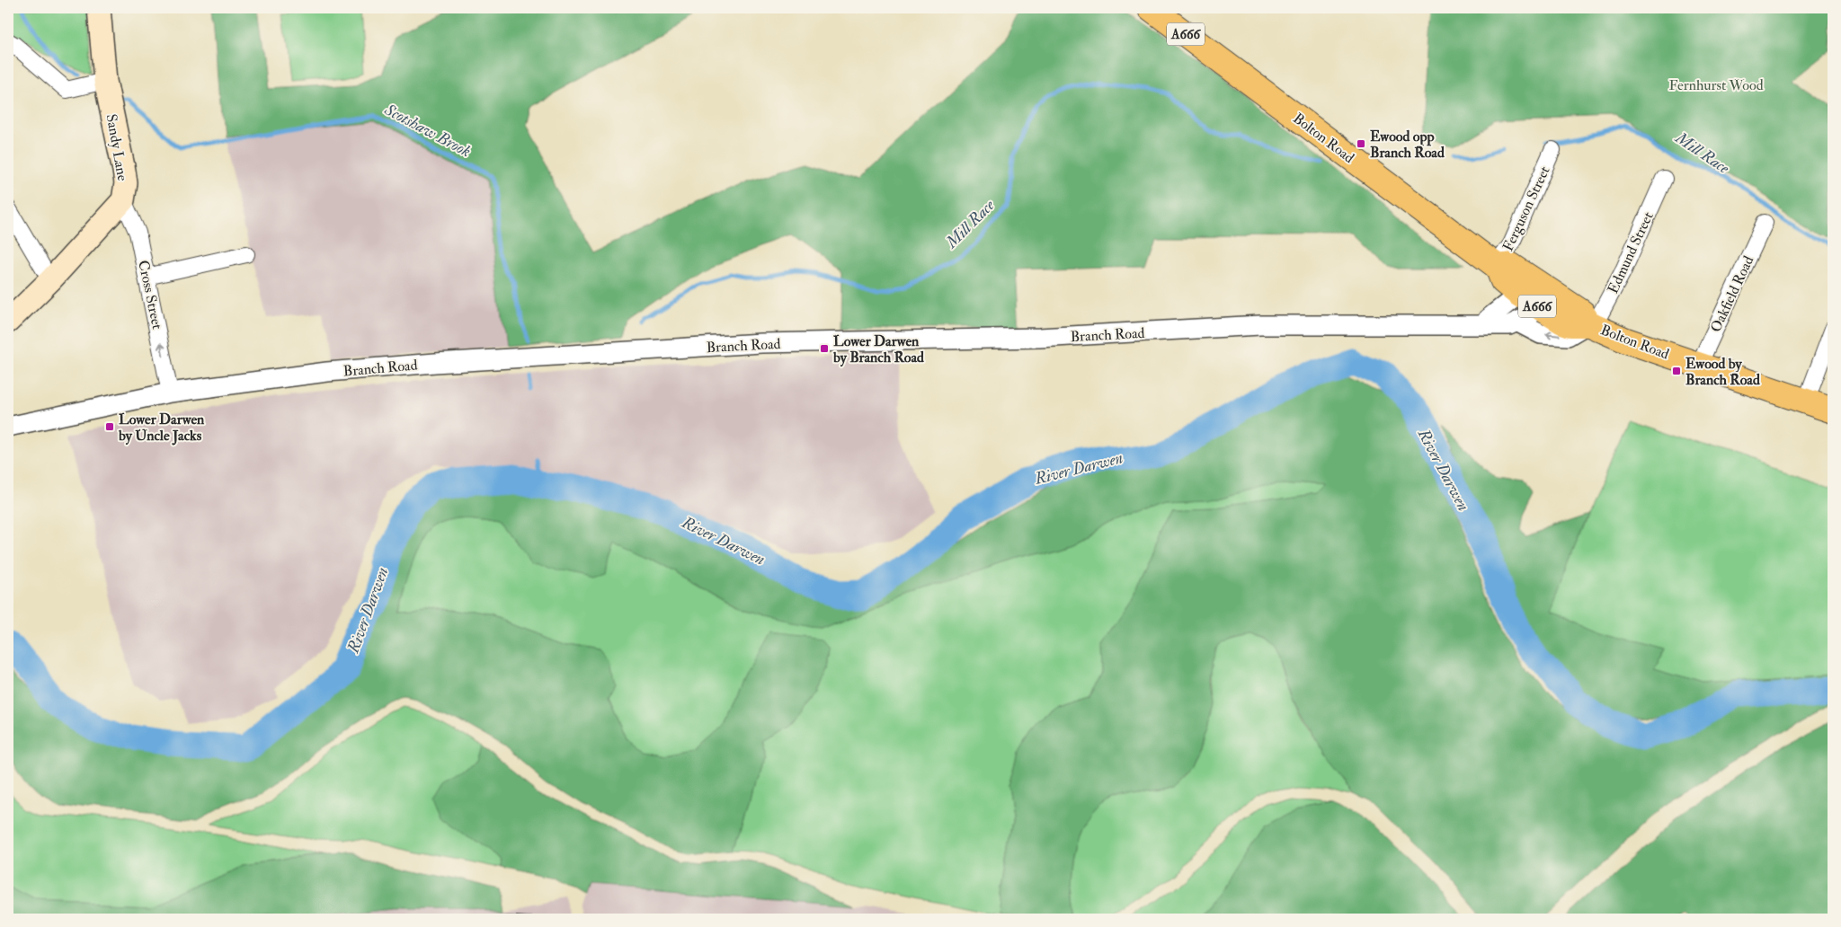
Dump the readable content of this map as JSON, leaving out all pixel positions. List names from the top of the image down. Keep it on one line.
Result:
{"streets":{"highway":["A666","Bolton Road"],"main road":["Sandy Lane"],"street":["Ferguson Street","Edmund Street","Oakfield Road","Cross Street","Branch Road"]},"crossings":[["Bolton Road","Ferguson Street"],["Bolton Road","Edmund Street"],["Bolton Road","Oakfield Road"],["Bolton Road","Branch Road"],["Sandy Lane","Cross Street"],["Cross Street","Branch Road"]],"one_way":["Cross Street"],"water":["Scotshaw Brook","Mill Race","River Darwen"],"parks":["Fernhurst Wood"],"places":{"transit":["Ewood opp Branch Road","Lower Darwen by Branch Road","Ewood by Branch Road","Lower Darwen by Uncle Jacks"]}}
